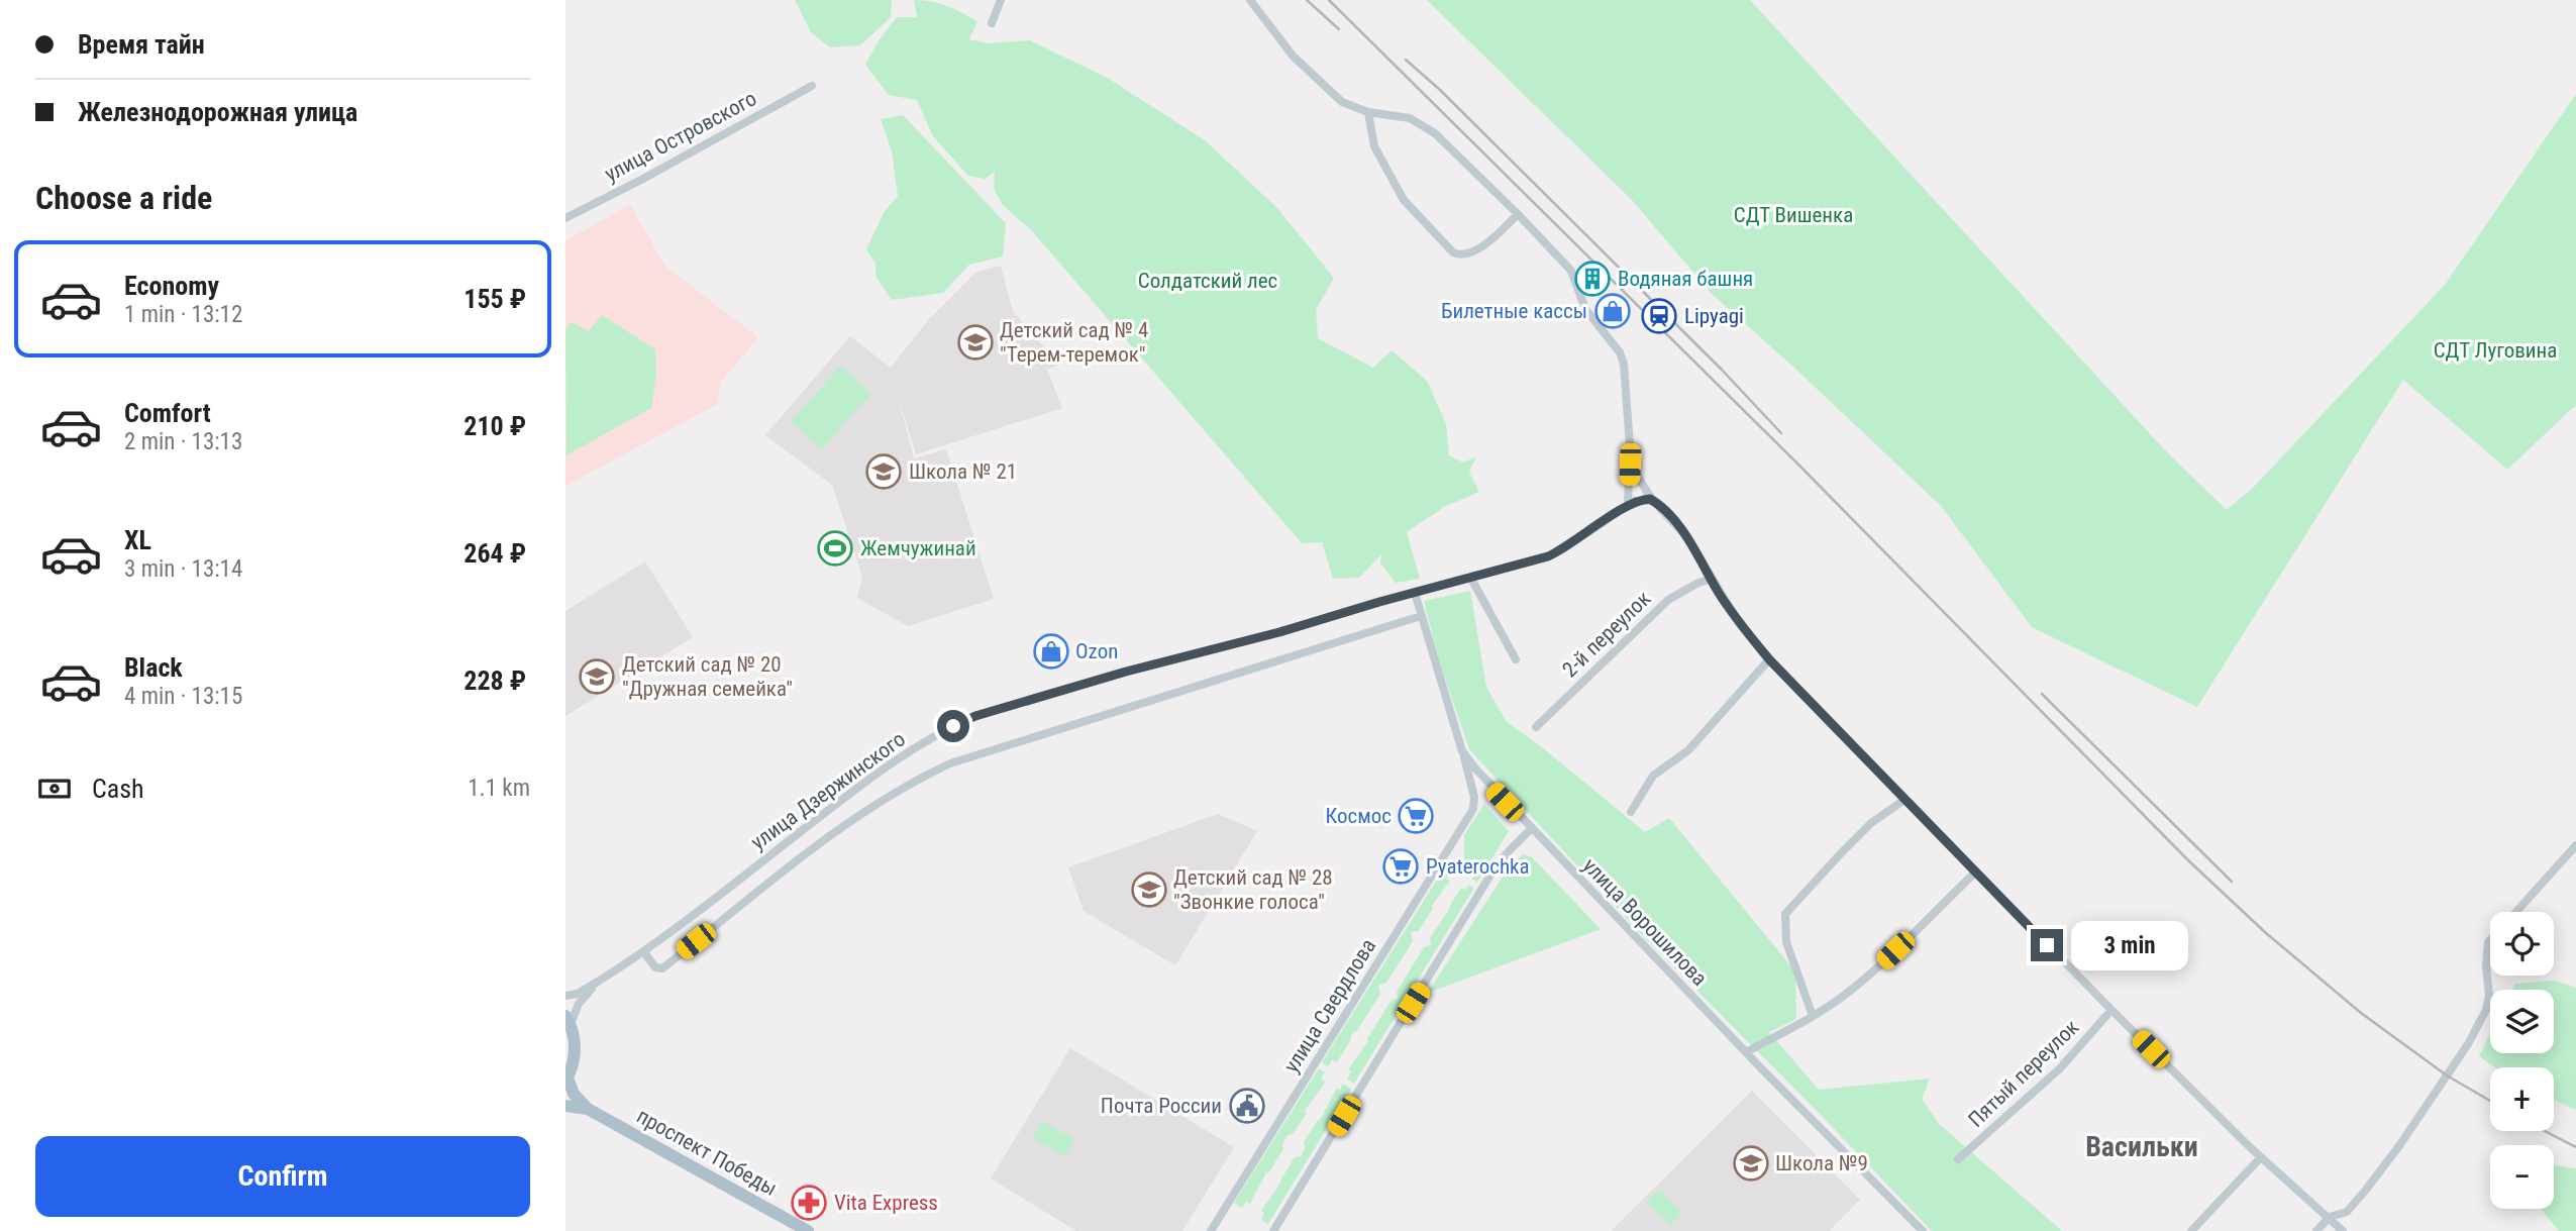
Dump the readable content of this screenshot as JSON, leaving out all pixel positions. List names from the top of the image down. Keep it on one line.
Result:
{"streets":{"main road":["проспект Победы"],"street":["улица Островского","2-й переулок","улица Дзержинского","улица Ворошилова","улица Свердлова","Пятый переулок"]},"crossings":[["улица Дзержинского","улица Ворошилова"],["улица Ворошилова","улица Свердлова"]],"districts":["Васильки"],"parks":["СДТ Вишенка","Солдатский лес","СДТ Луговина"],"places":{"building":["Водяная башня"],"shop":["Билетные кассы","Ozon"],"station":["Lipyagi"],"school or university":["Детский сад № 4 \"Терем-теремок\"","Школа № 21","Детский сад № 20 \"Дружная семейка\"","Детский сад № 28 \"Звонкие голоса\"","Школа №9"],"sports":["Жемчужинай"],"supermarket":["Космос","Pyaterochka"],"public building":["Почта России"],"pharmacy":["Vita Express"]},"page":{"banner":["Время тайн","Железнодорожная улица"],"heading":"Choose a ride","list":[{"name":"Economy","note":"1 min · 13:12","value":"155 ₽"},{"name":"Comfort","note":"2 min · 13:13","value":"210 ₽"},{"name":"XL","note":"3 min · 13:14","value":"264 ₽"},{"name":"Black","note":"4 min · 13:15","value":"228 ₽"}],"pay":["Cash","1.1 km"],"map_buttons":["+","−"],"bubble":"3 min","buttons":"Confirm"}}
